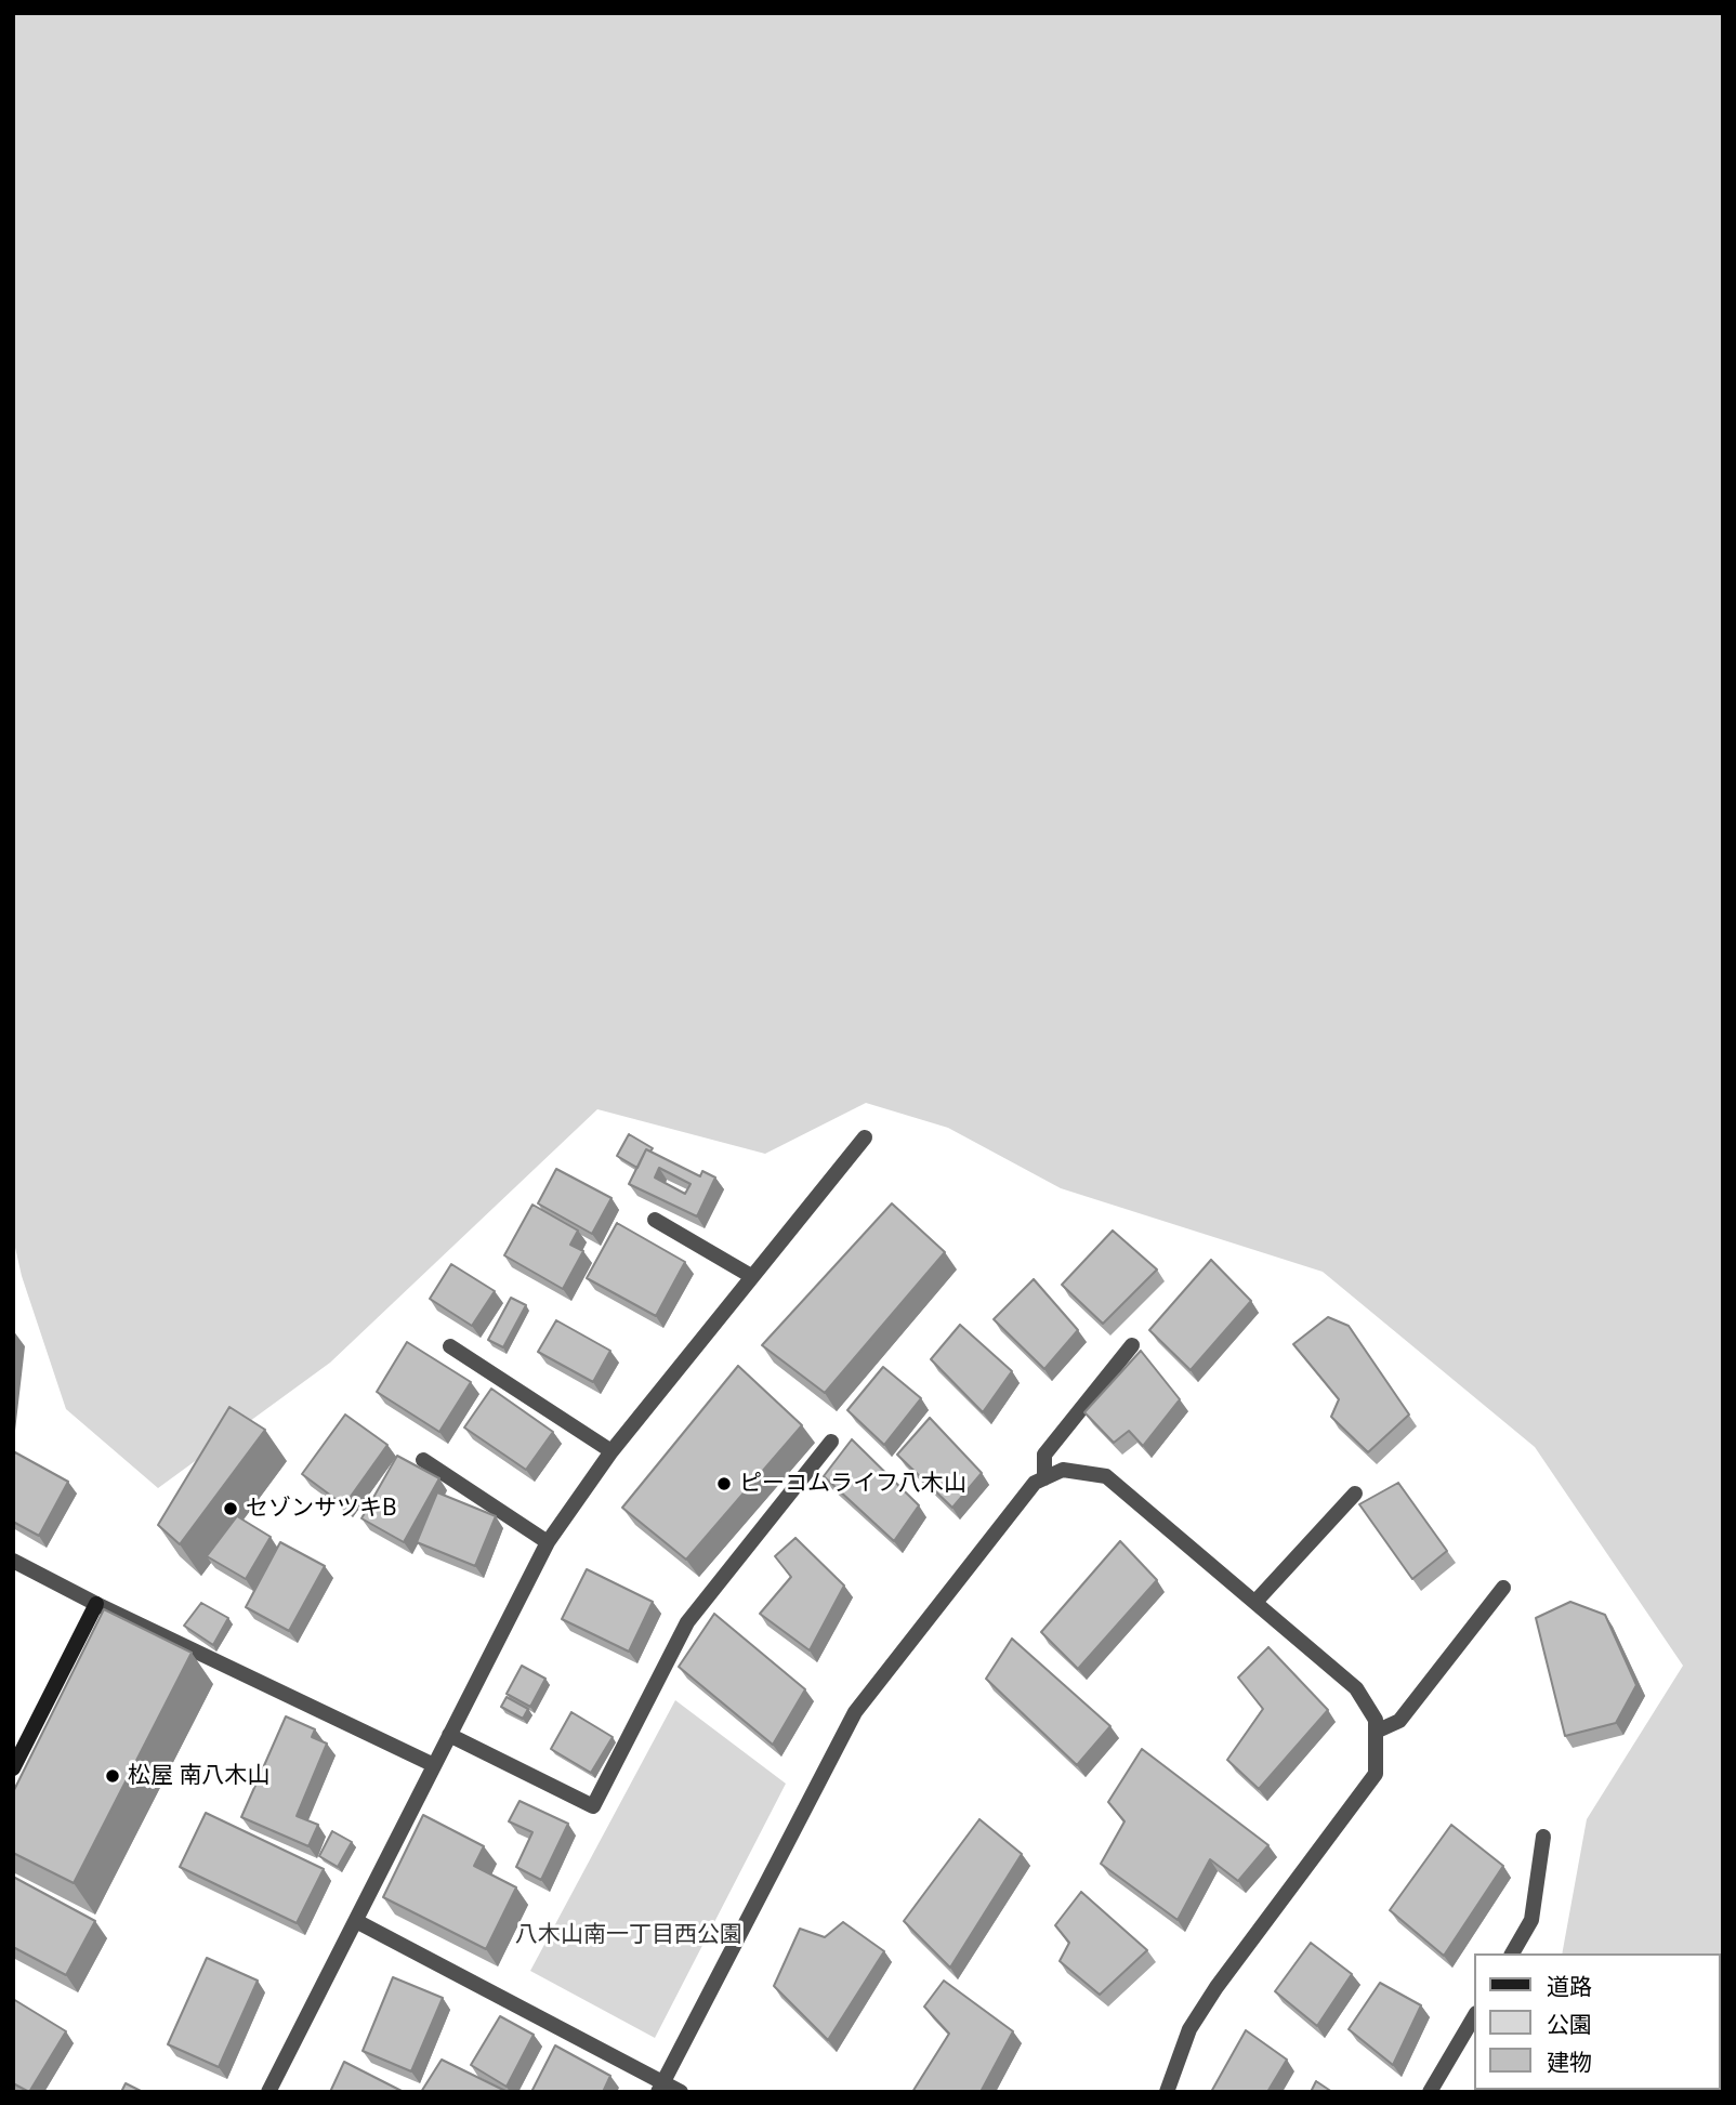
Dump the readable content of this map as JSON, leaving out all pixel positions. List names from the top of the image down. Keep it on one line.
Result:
{"parks":["八木山南一丁目西公園"],"places":["ピーコムライフ八木山","セゾンサツキB","松屋 南八木山"],"legend":["道路","公園","建物"]}
